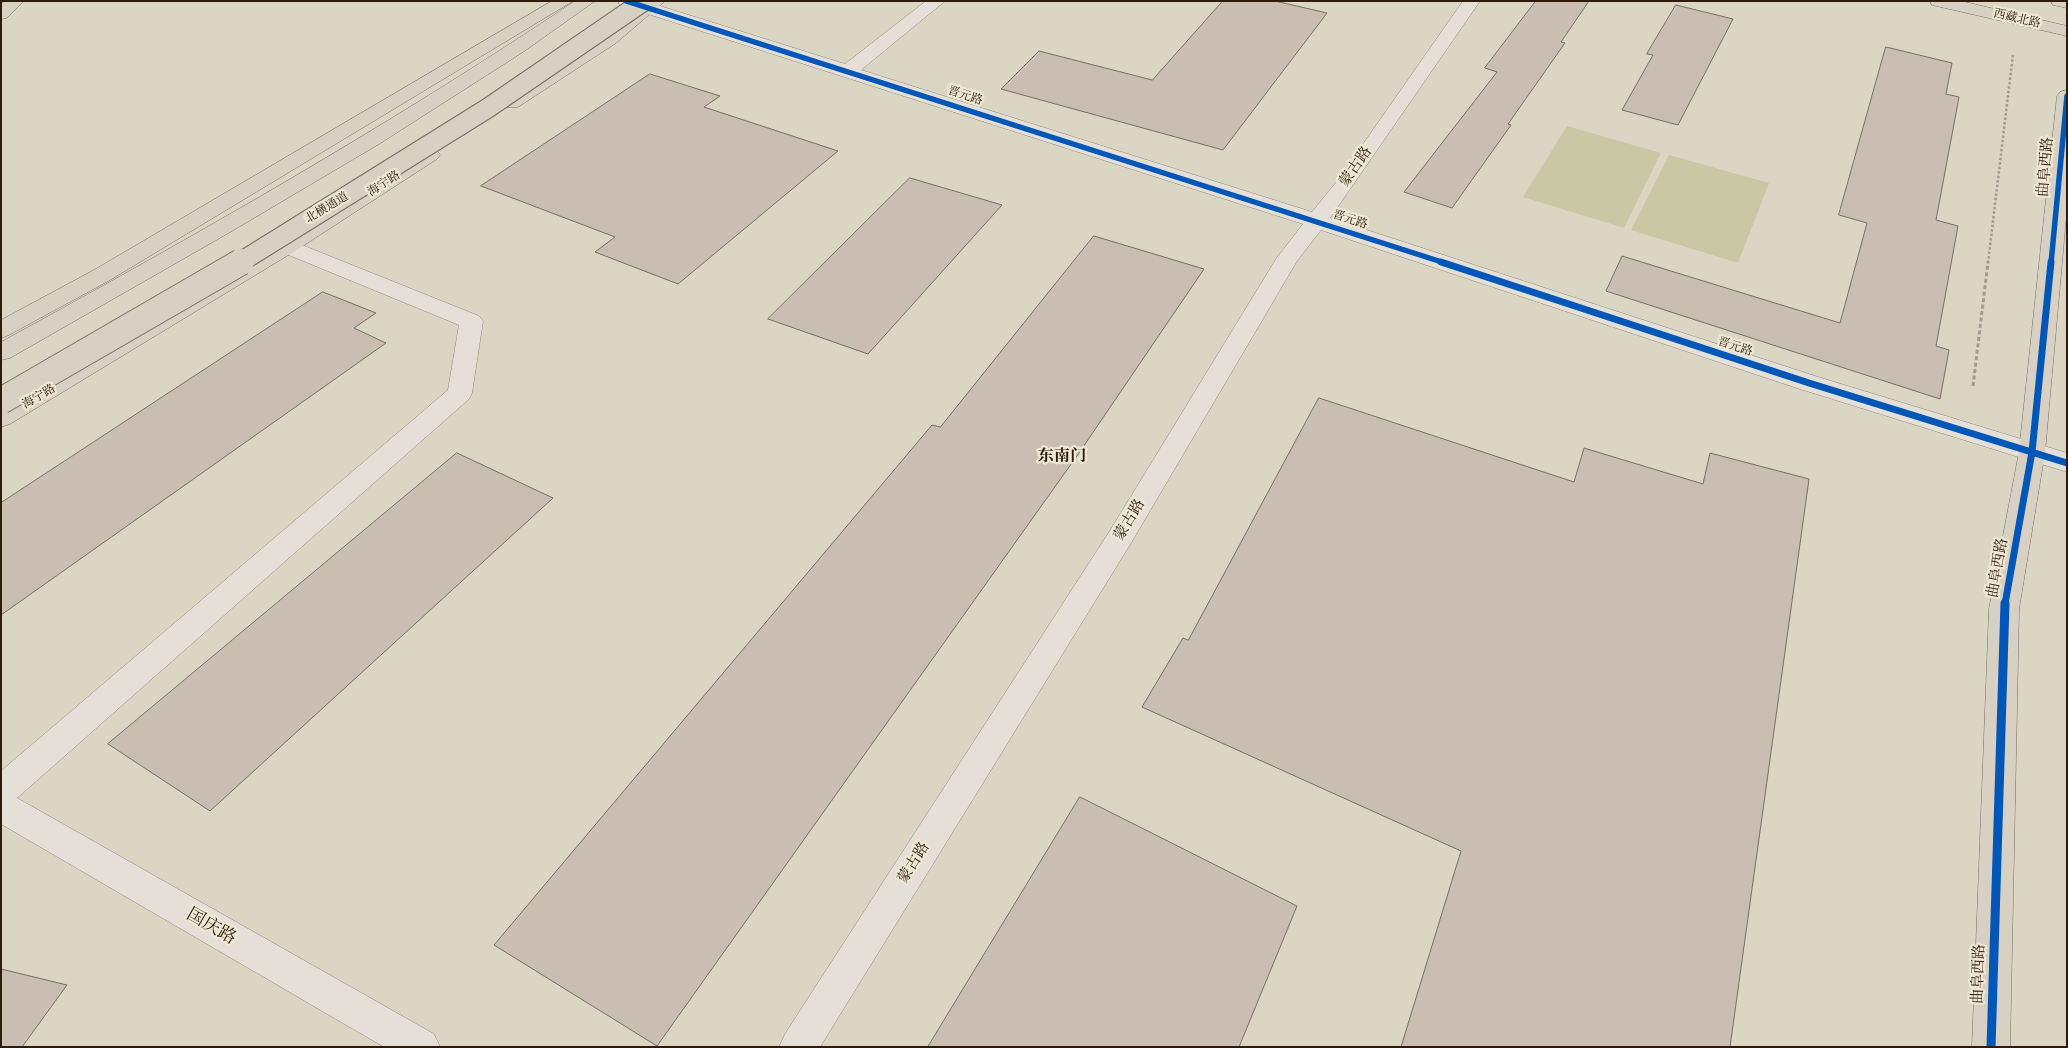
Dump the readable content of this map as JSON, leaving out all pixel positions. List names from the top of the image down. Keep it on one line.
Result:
{"streets":{"main road":["西藏北路","曲阜西路","海宁路","北横通道"],"street":["晋元路","蒙古路","国庆路"]},"crossings":[["晋元路","蒙古路"],["晋元路","曲阜西路"],["晋元路","海宁路"],["晋元路","北横通道"],["海宁路","北横通道"]],"districts":["东南门"]}
